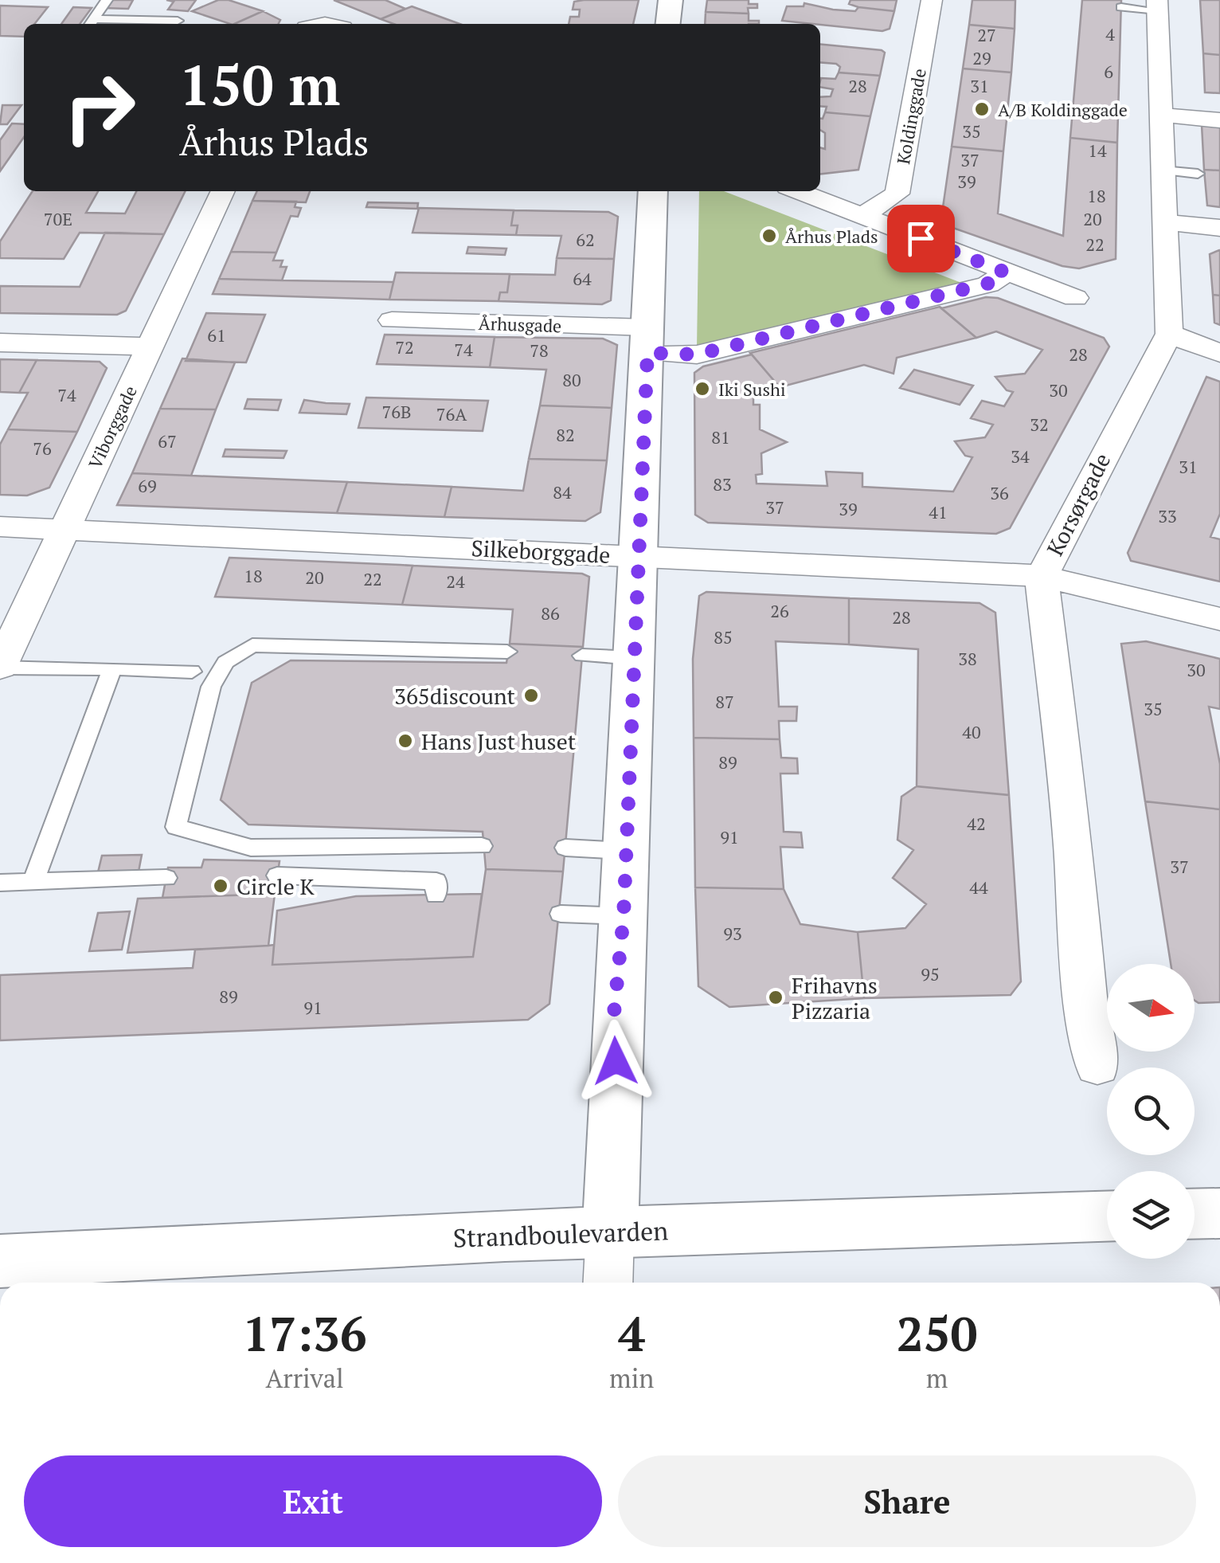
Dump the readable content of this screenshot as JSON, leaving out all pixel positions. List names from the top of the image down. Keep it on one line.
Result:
{"streets":{"street":["Koldinggade","Århusgade","Viborggade","Korsørgade","Silkeborggade","Strandboulevarden"]},"crossings":[["Viborggade","Silkeborggade"],["Korsørgade","Silkeborggade"]],"places":["A/B Koldinggade","Århus Plads","Iki Sushi","365discount","Hans Just huset","Circle K","Frihavns Pizzaria"],"house_numbers":["4","27","29","6","28","31","35","14","37","39","18","70E","20","62","22","64","61","72","74","78","28","80","30","74","76B","76A","32","82","81","67","76","34","31","83","69","84","36","37","39","41","33","18","20","22","24","26","86","28","85","38","30","87","35","40","89","42","91","37","44","93","95","89","91"],"north":"right","page":{"turn":["150 m","Århus Plads"],"eta":["17:36","Arrival","4","min","250","m"],"buttons":["Exit","Share"]}}
